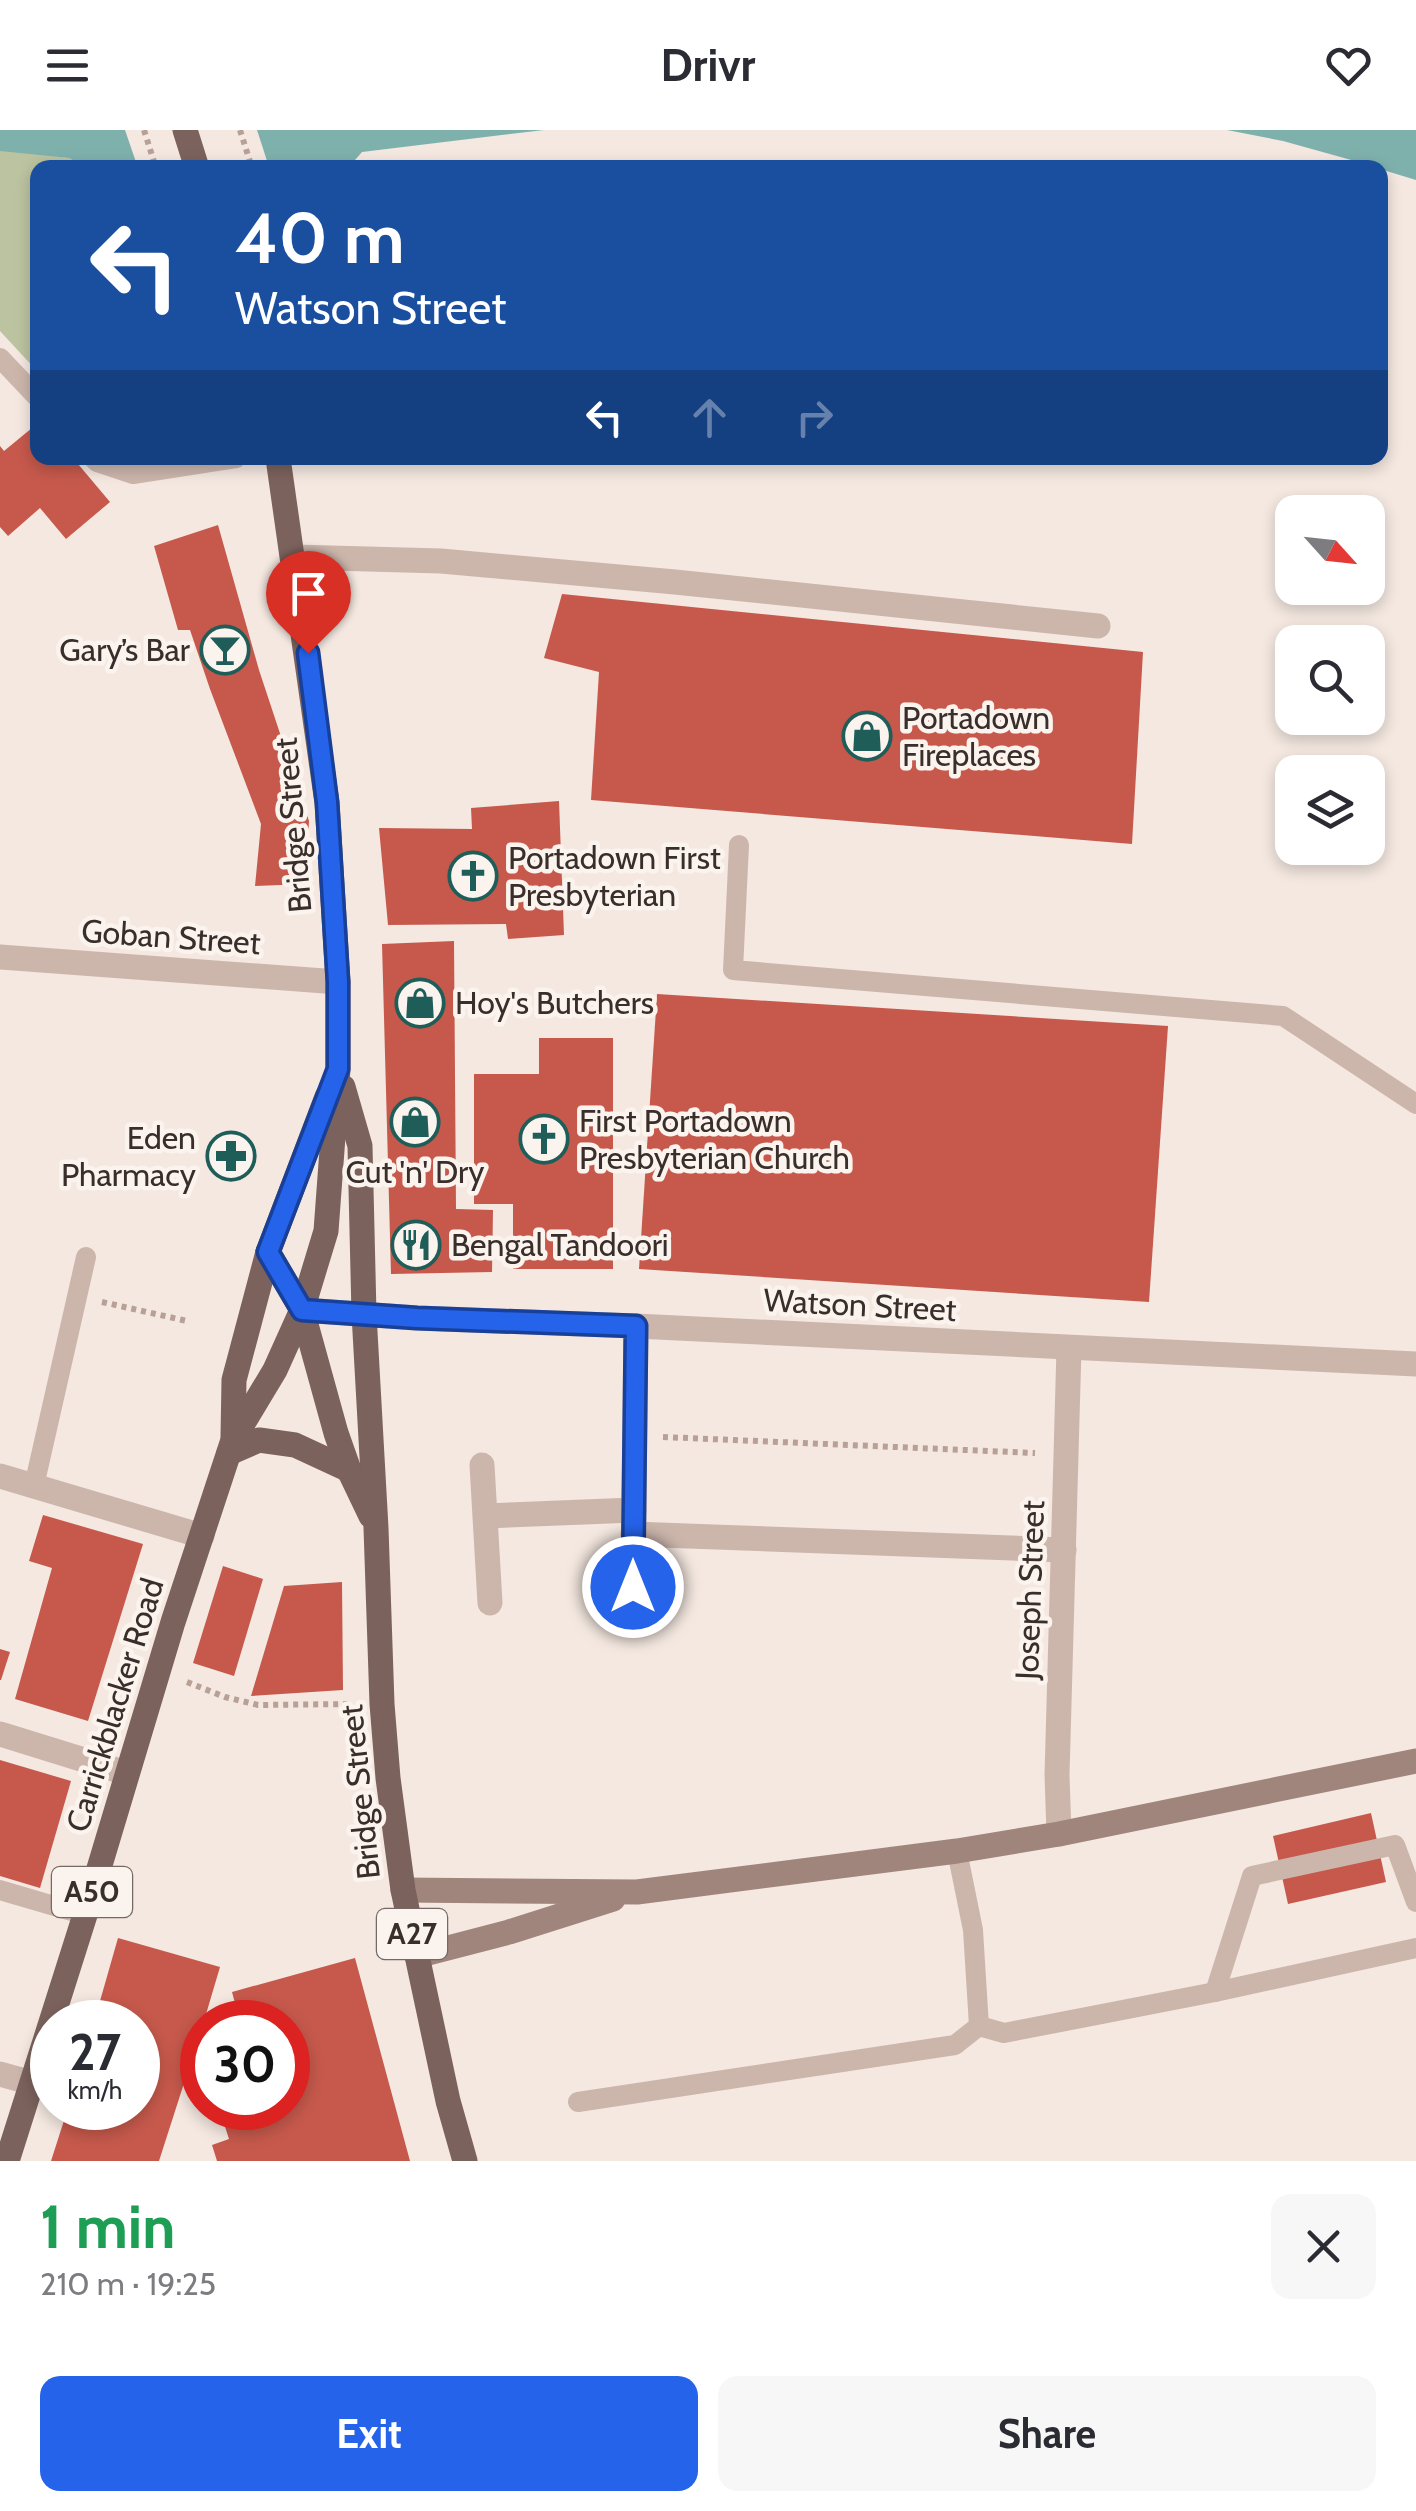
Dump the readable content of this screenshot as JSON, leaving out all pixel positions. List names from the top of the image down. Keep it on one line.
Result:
{"streets":{"main road":["Bridge Street","Carrickblacker Road","A50","A27"],"street":["Goban Street","Watson Street","Joseph Street"]},"crossings":[["Bridge Street","Goban Street"],["Bridge Street","Watson Street"],["Bridge Street","Carrickblacker Road"],["Watson Street","Joseph Street"],["Watson Street","Carrickblacker Road"]],"places":{"bar":["Gary’s Bar"],"shop":["Portadown Fireplaces","Hoy's Butchers","Cut 'n' Dry"],"church":["Portadown First Presbyterian","First Portadown Presbyterian Church"],"pharmacy":["Eden Pharmacy"],"restaurant":["Bengal Tandoori"]},"north":"bottom right","page":{"header":"Drivr","turn":["40 m","Watson Street"],"speed":"27 km/h","limit":"30","heading":["1 min","210 m · 19:25"],"buttons":["Exit","Share"]}}
